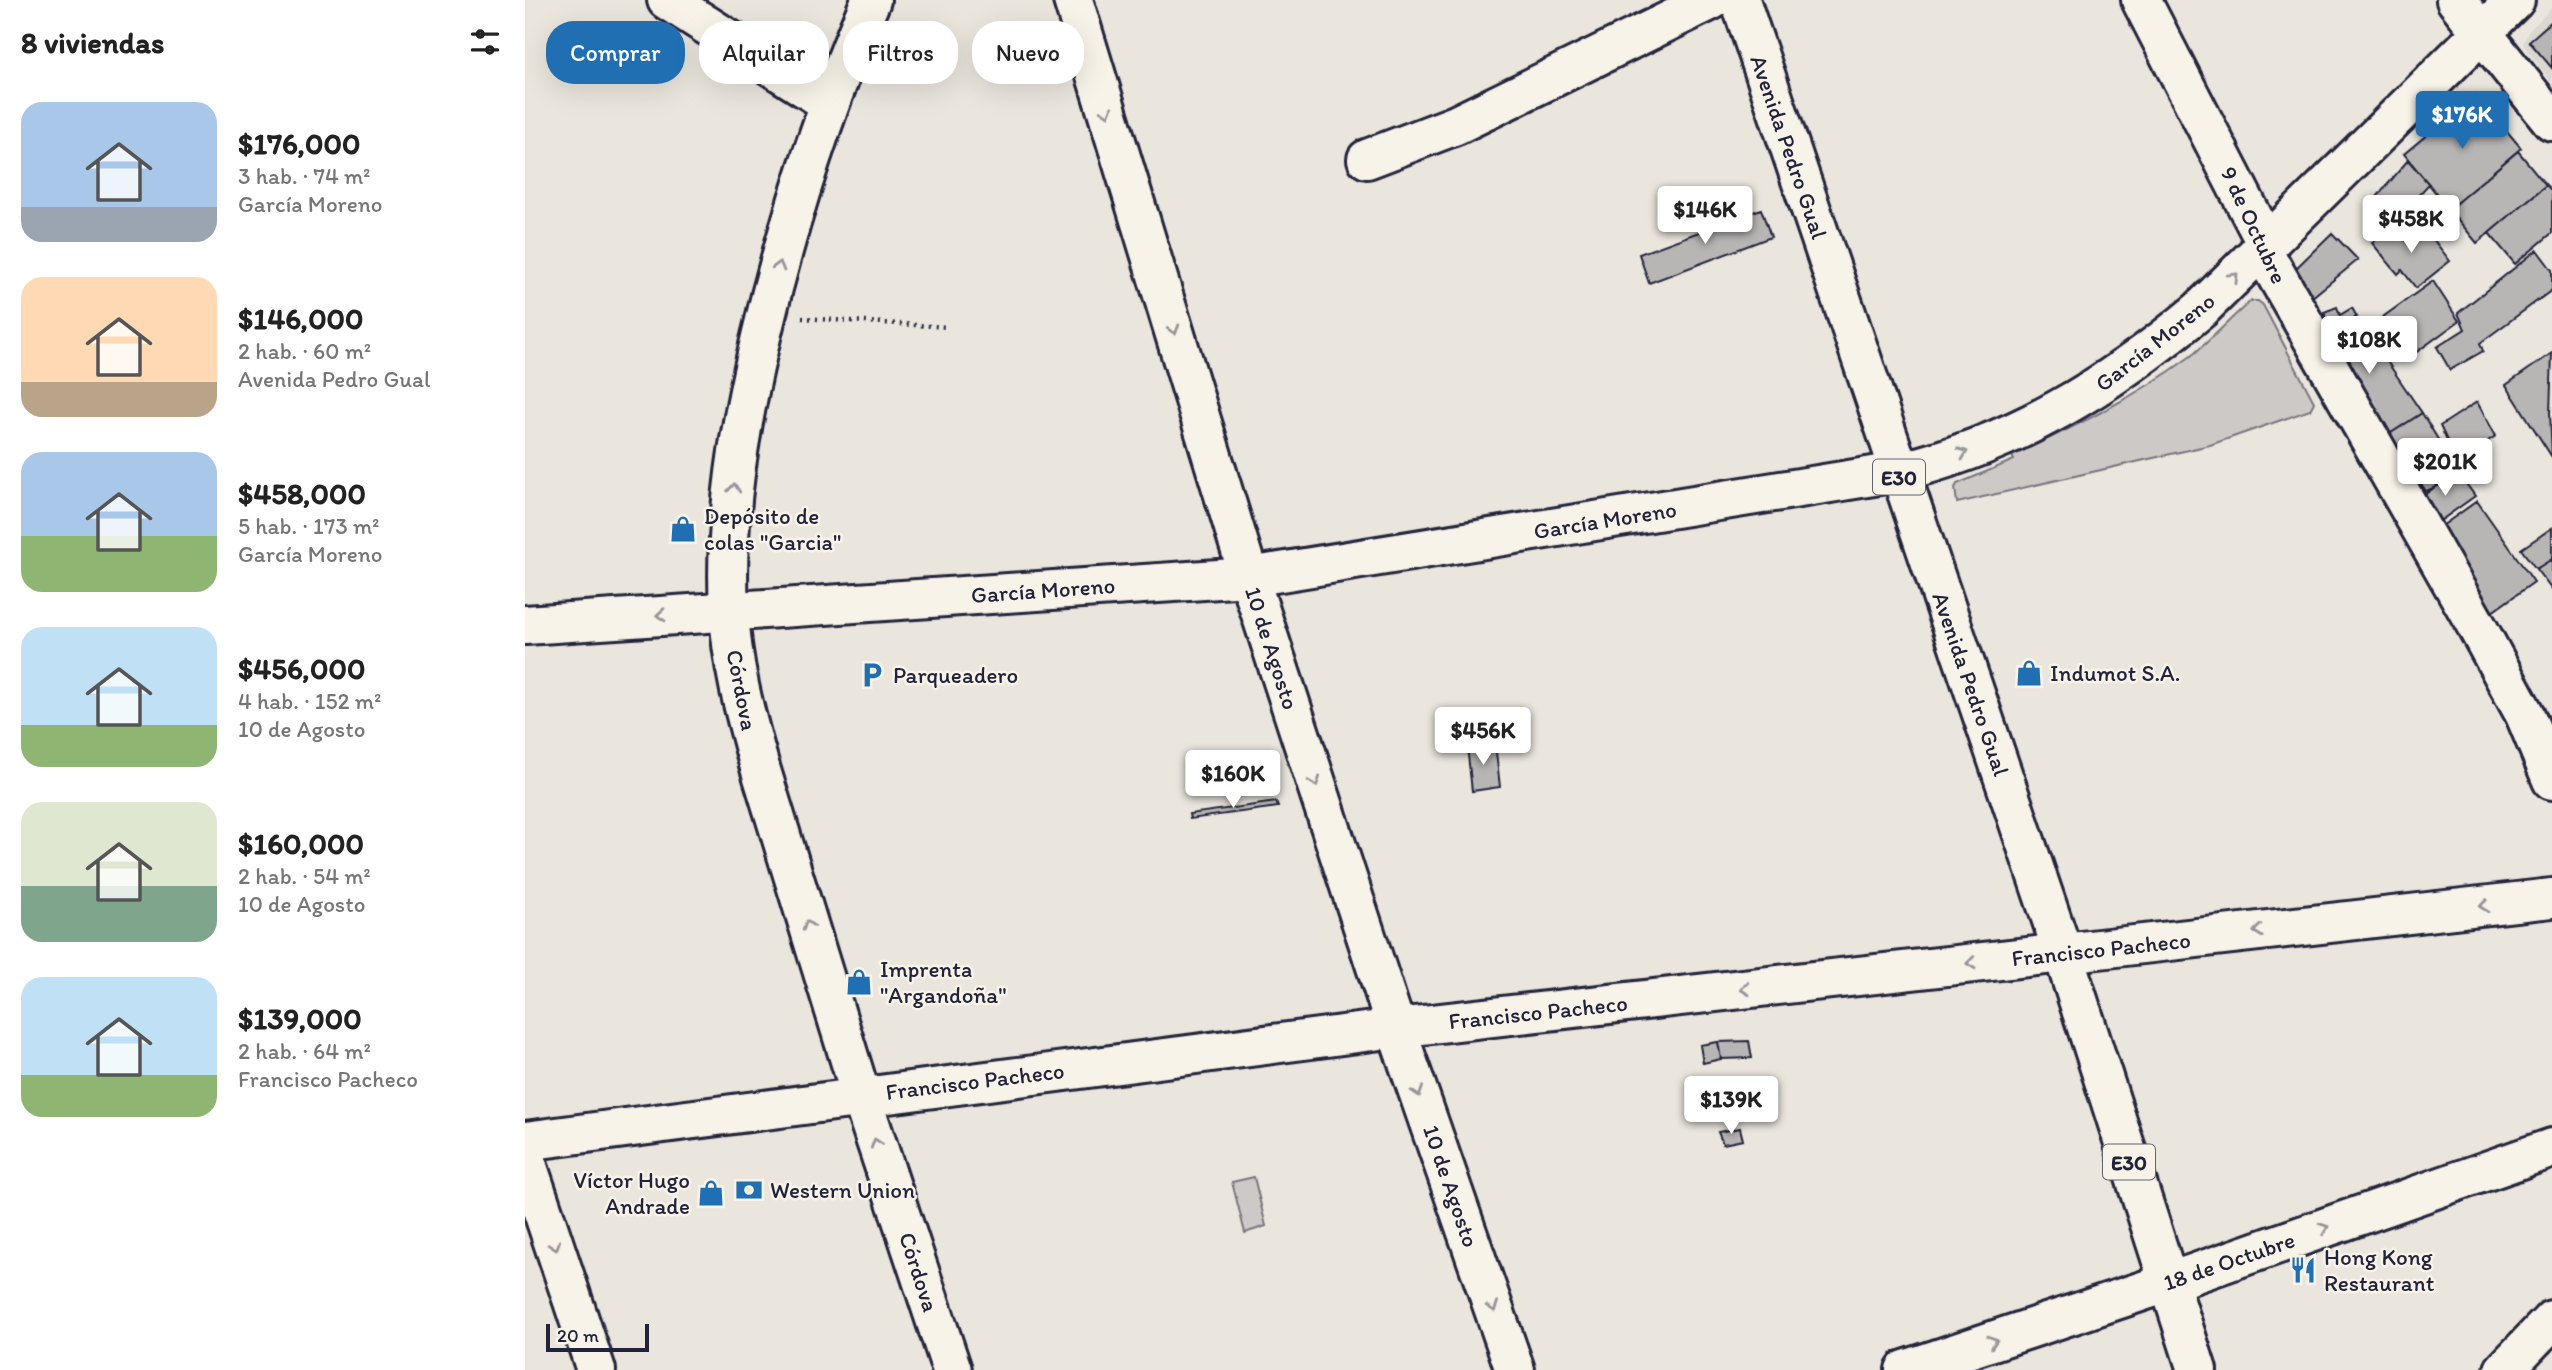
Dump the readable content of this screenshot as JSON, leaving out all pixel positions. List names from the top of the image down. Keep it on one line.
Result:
{"streets":{"main road":["Avenida Pedro Gual","9 de Octubre","García Moreno","E30","10 de Agosto","Córdova","Francisco Pacheco","18 de Octubre"]},"crossings":[["Avenida Pedro Gual","García Moreno"],["Avenida Pedro Gual","Francisco Pacheco"],["Avenida Pedro Gual","18 de Octubre"],["9 de Octubre","García Moreno"],["García Moreno","10 de Agosto"],["García Moreno","Córdova"],["10 de Agosto","Francisco Pacheco"],["Córdova","Francisco Pacheco"]],"one_way":["10 de Agosto","Córdova","Francisco Pacheco","18 de Octubre"],"places":{"shop":["Depósito de colas \"Garcia\"","Indumot S.A.","Imprenta \"Argandoña\"","Víctor Hugo Andrade"],"parking":["Parqueadero"],"bank":["Western Union"],"restaurant":["Hong Kong Restaurant"]},"scale_bar":"20 m","page":{"heading":"8 viviendas","chip":["Comprar","Alquilar","Filtros","Nuevo"],"list":[{"name":"$176,000","note":"3 hab. · 74 m² · García Moreno"},{"name":"$146,000","note":"2 hab. · 60 m² · Avenida Pedro Gual"},{"name":"$458,000","note":"5 hab. · 173 m² · García Moreno"},{"name":"$456,000","note":"4 hab. · 152 m² · 10 de Agosto"},{"name":"$160,000","note":"2 hab. · 54 m² · 10 de Agosto"},{"name":"$139,000","note":"2 hab. · 64 m² · Francisco Pacheco"}],"price":["$176K","$146K","$458K","$108K","$201K","$456K","$160K","$139K"],"scale":"20 m"}}
